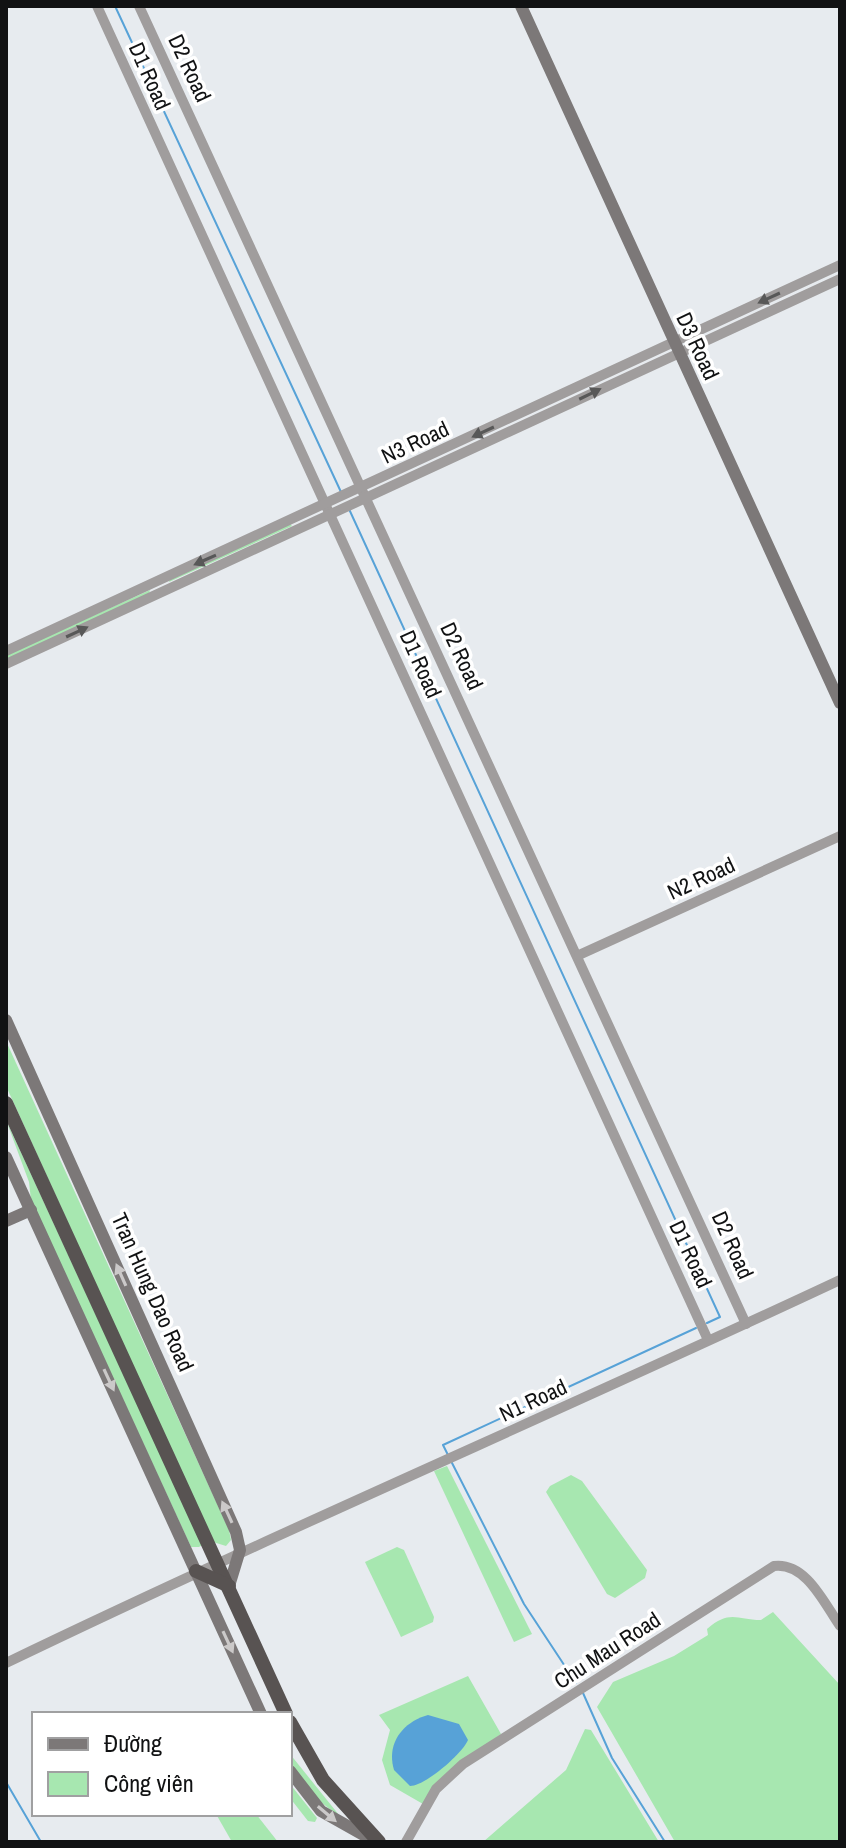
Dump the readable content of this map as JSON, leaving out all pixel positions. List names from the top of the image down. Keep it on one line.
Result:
{"streets":{"main road":["D3 Road","Tran Hung Dao Road"],"street":["D2 Road","D1 Road","N3 Road","N2 Road","N1 Road","Chu Mau Road"]},"crossings":[["D2 Road","N3 Road"],["D2 Road","N2 Road"],["D2 Road","N1 Road"],["D1 Road","N3 Road"],["D1 Road","N1 Road"],["D3 Road","N3 Road"],["Tran Hung Dao Road","N1 Road"]],"legend":["Đường","Công viên"]}
